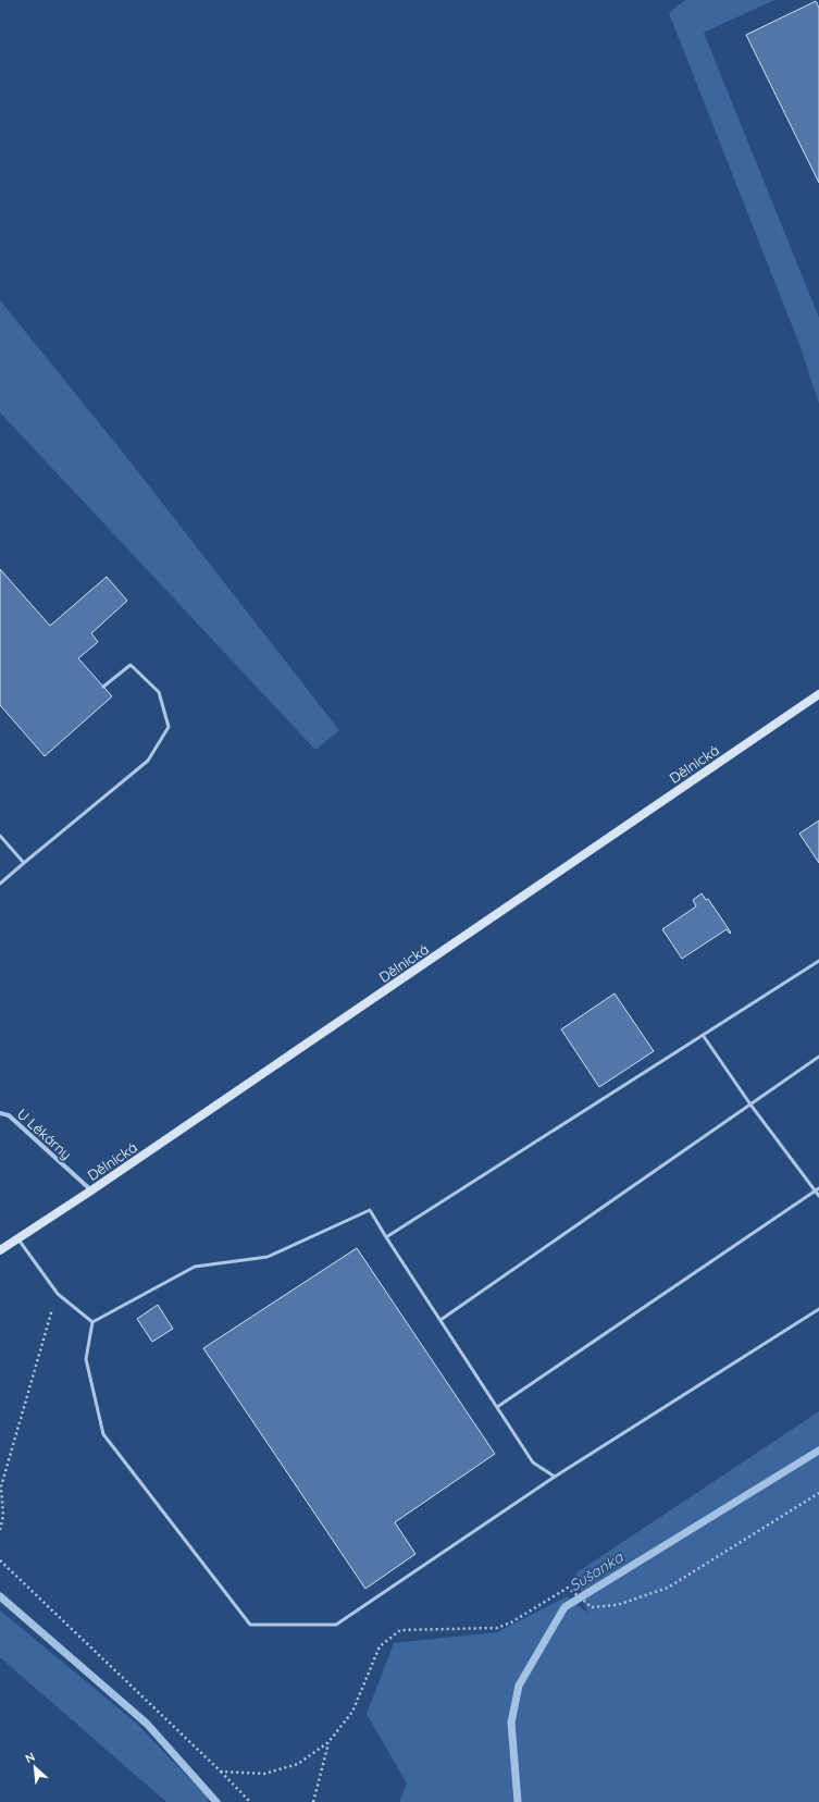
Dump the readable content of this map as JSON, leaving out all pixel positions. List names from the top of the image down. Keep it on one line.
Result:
{"streets":{"main road":["Dělnická"],"street":["U Lékárny"]},"crossings":[["Dělnická","U Lékárny"]],"water":["Sušanka"],"north":"top left"}
